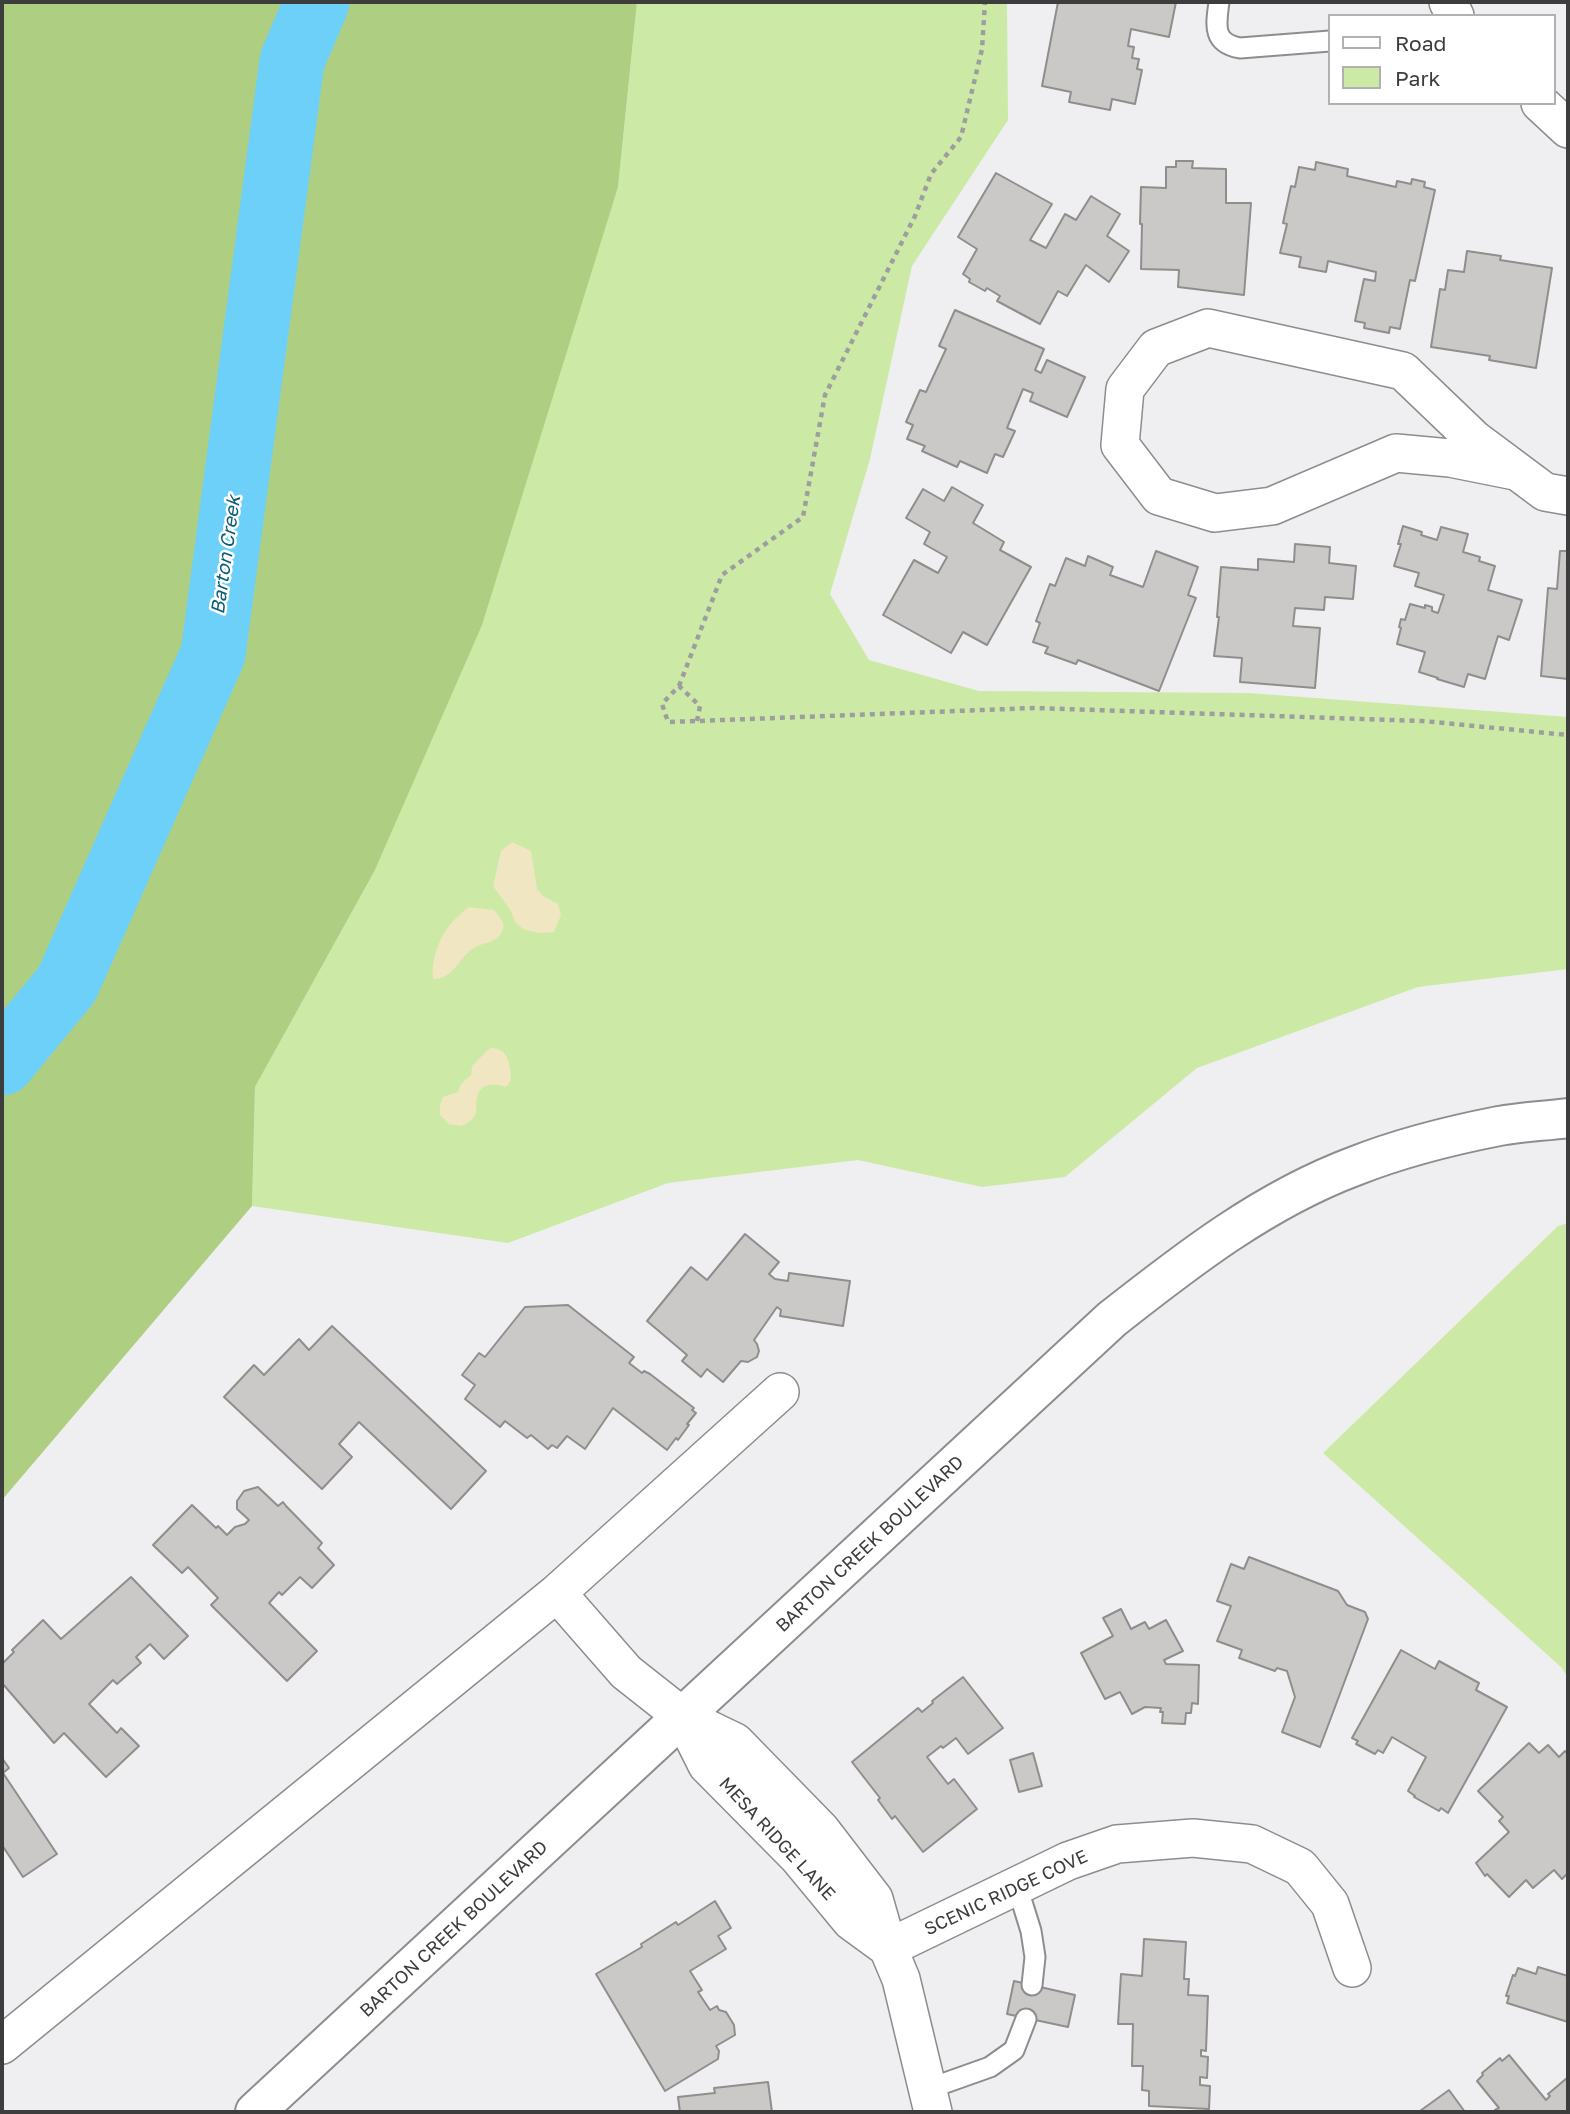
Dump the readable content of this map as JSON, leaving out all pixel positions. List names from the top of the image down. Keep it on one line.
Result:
{"streets":{"street":["BARTON CREEK BOULEVARD","MESA RIDGE LANE","SCENIC RIDGE COVE"]},"crossings":[["BARTON CREEK BOULEVARD","MESA RIDGE LANE"],["MESA RIDGE LANE","SCENIC RIDGE COVE"]],"water":["Barton Creek"],"legend":["Road","Park"]}
